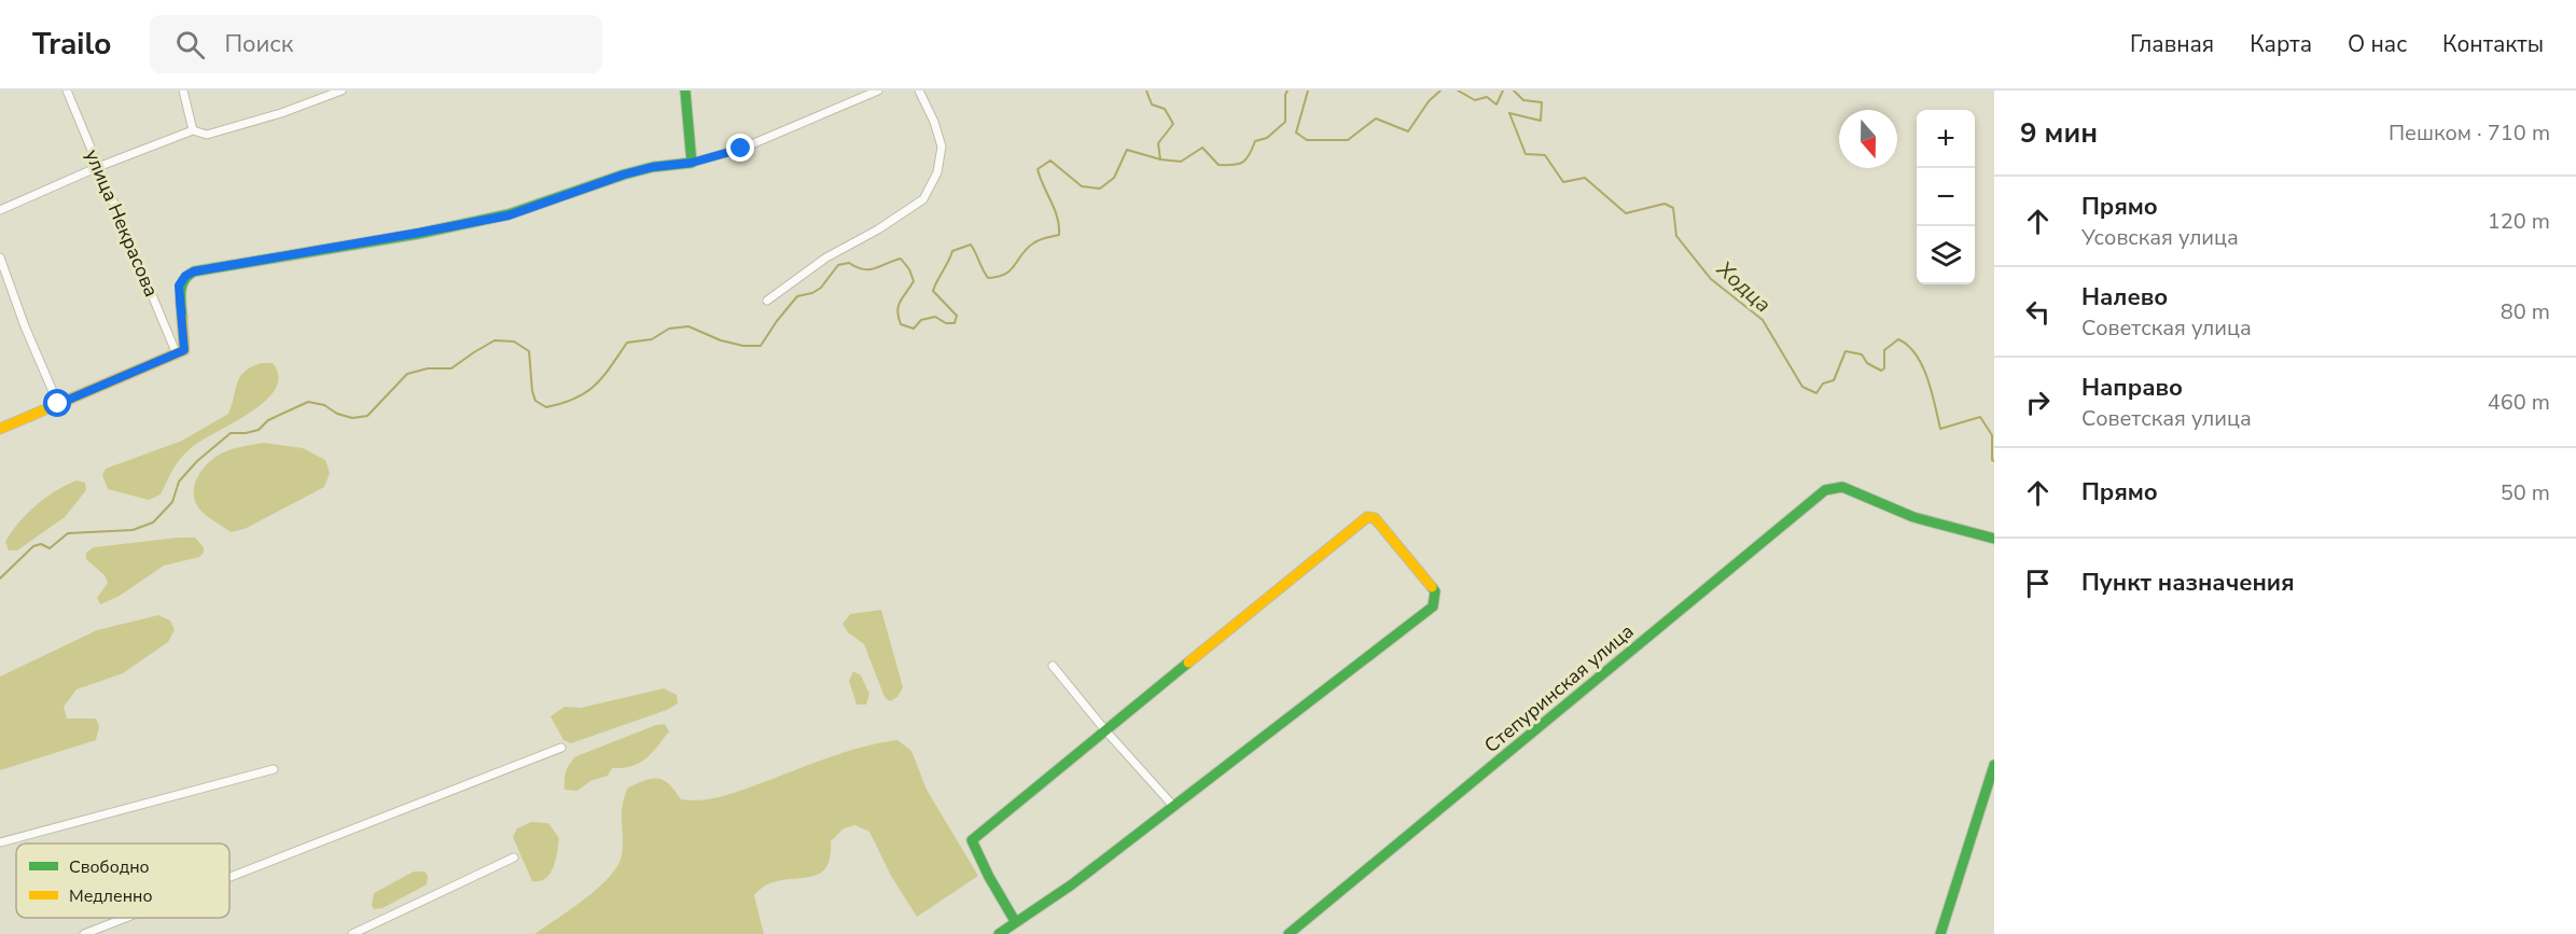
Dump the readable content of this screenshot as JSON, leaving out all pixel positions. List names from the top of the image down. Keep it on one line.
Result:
{"streets":{"street":["улица Некрасова","Степуринская улица"]},"water":["Ходца"],"legend":["Свободно","Медленно"],"north":"bottom","page":{"header":"Trailo","search":"Поиск","nav":["Главная","Карта","О нас","Контакты"],"heading":["9 мин","Пешком · 710 m"],"map_buttons":["+","−"],"list":[["Прямо","Усовская улица","120 m"],["Налево","Советская улица","80 m"],["Направо","Советская улица","460 m"],["Прямо","50 m"],"Пункт назначения"]}}
